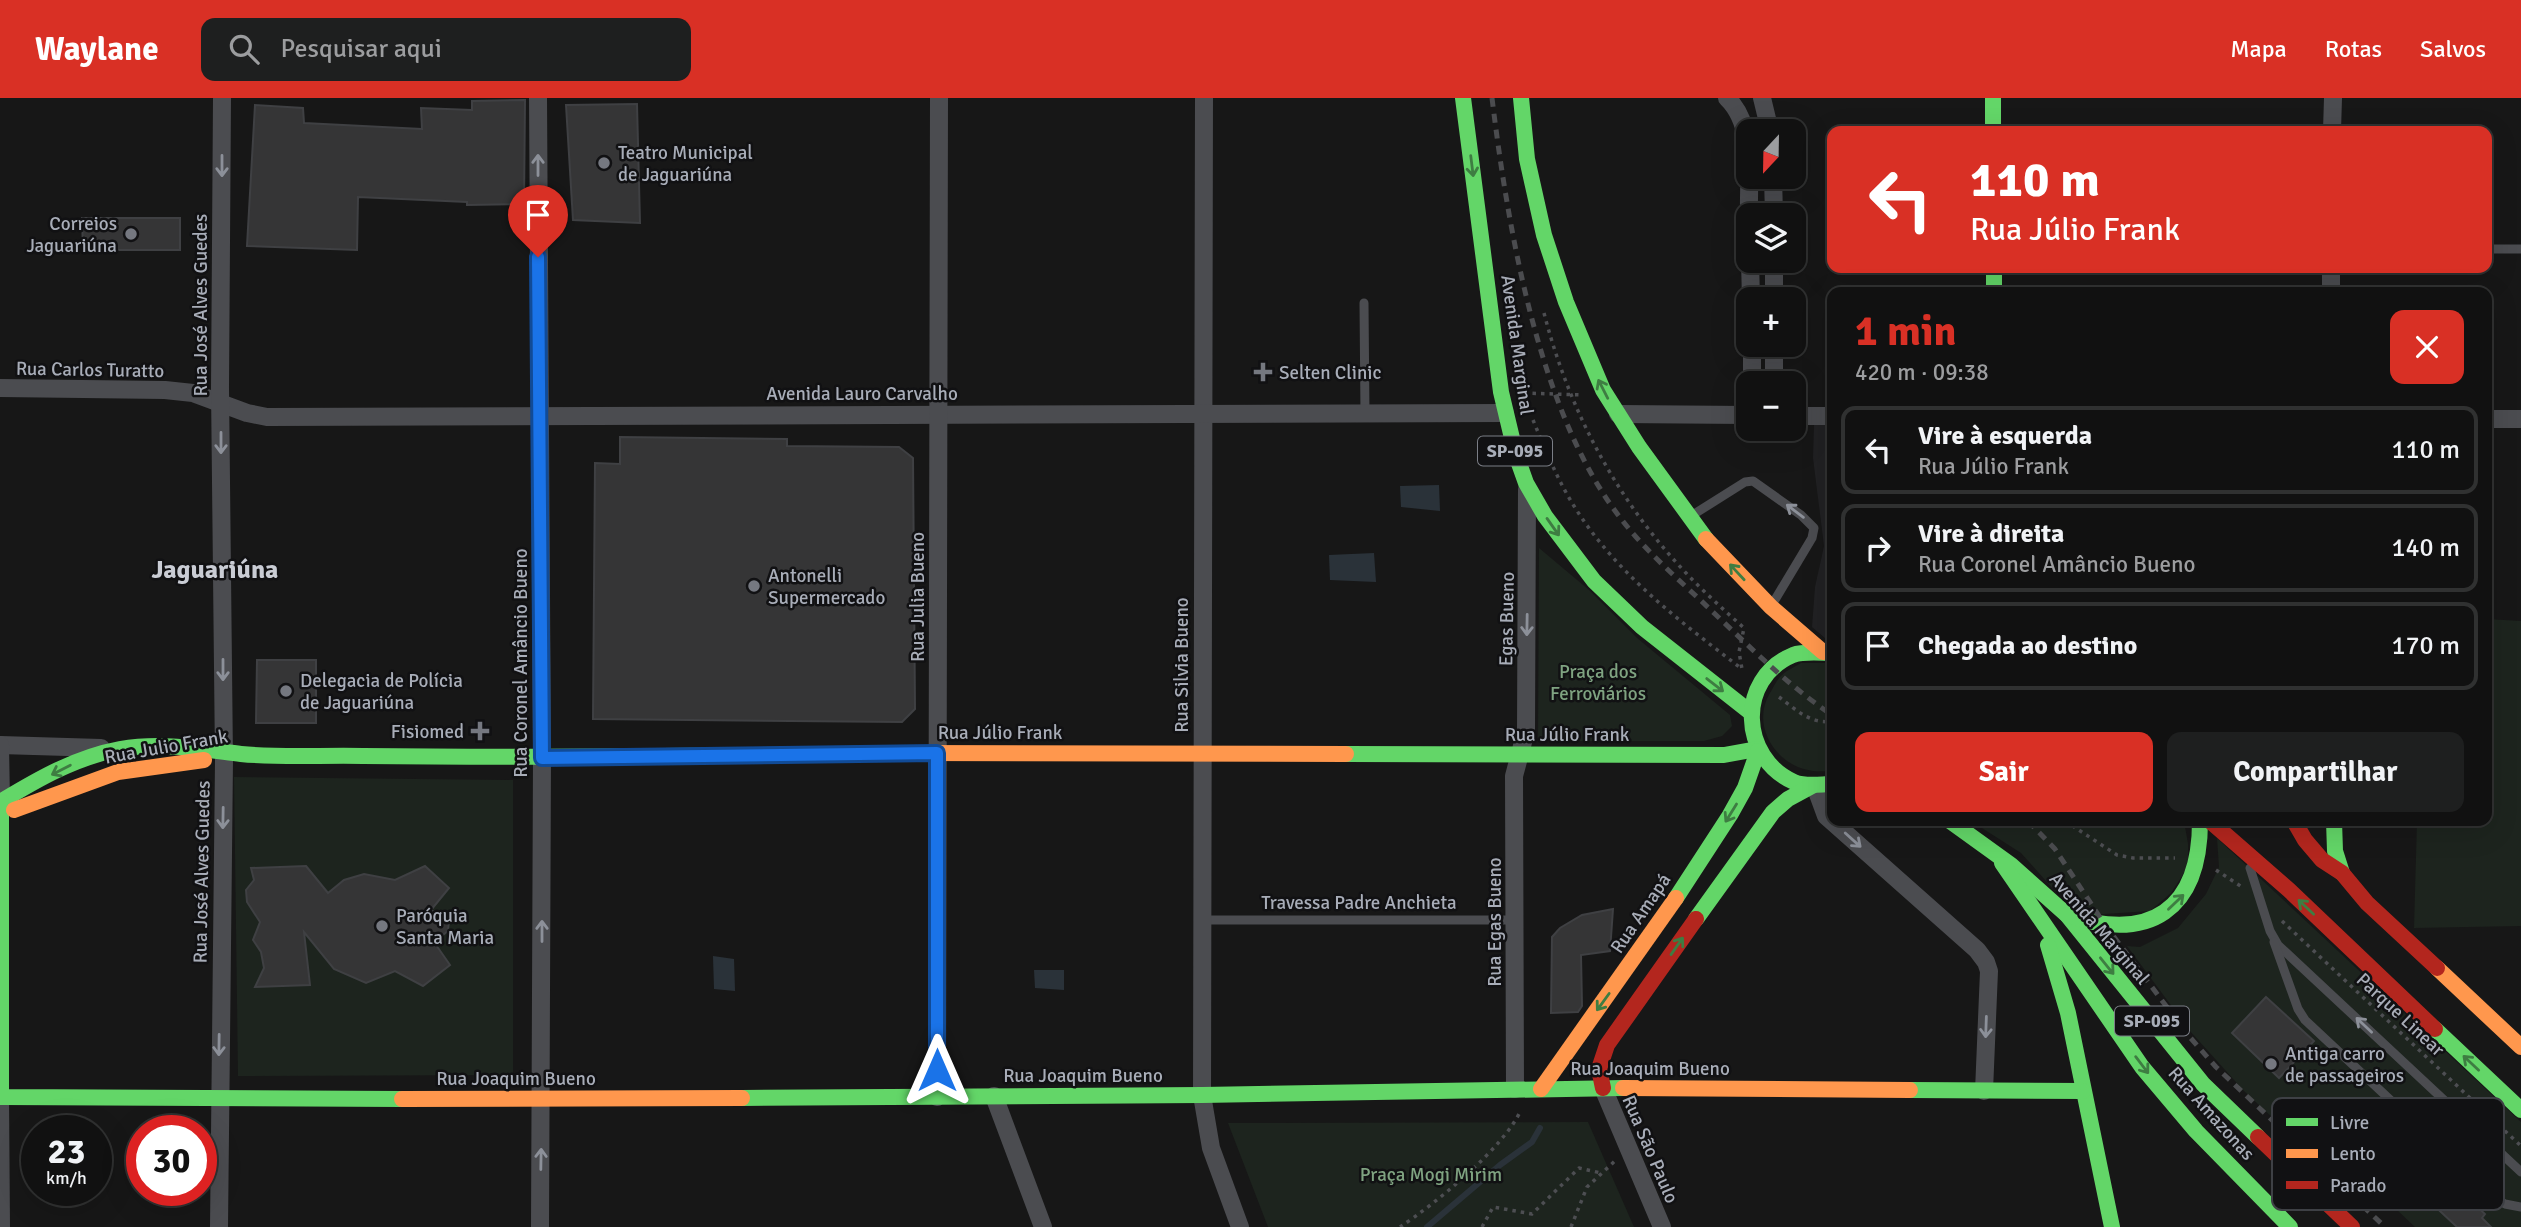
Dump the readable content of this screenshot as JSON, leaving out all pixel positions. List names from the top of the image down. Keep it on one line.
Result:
{"streets":{"main road":["Avenida Marginal","SP-095","Rua Júlio Frank","Rua Julio Frank","Rua Amapá","Rua Joaquim Bueno","Rua Amazonas"],"street":["Rua José Alves Guedes","Rua Carlos Turatto","Avenida Lauro Carvalho","Rua Julia Bueno","Egas Bueno","Rua Coronel Amâncio Bueno","Rua Silvia Bueno","Rua Egas Bueno","Rua São Paulo"],"lane":["Travessa Padre Anchieta"],"path":["Parque Linear"]},"crossings":[["Rua José Alves Guedes","Rua Carlos Turatto"],["Rua José Alves Guedes","Avenida Lauro Carvalho"],["Rua José Alves Guedes","Rua Julio Frank"],["Rua José Alves Guedes","Rua Joaquim Bueno"],["Avenida Marginal","Avenida Lauro Carvalho"],["Avenida Marginal","Egas Bueno"],["Avenida Marginal","Rua Amazonas"],["Rua Carlos Turatto","Avenida Lauro Carvalho"],["Avenida Lauro Carvalho","Rua Julia Bueno"],["Avenida Lauro Carvalho","Rua Coronel Amâncio Bueno"],["Avenida Lauro Carvalho","Rua Silvia Bueno"],["Rua Julia Bueno","Rua Júlio Frank"],["Rua Julia Bueno","Rua Joaquim Bueno"],["Egas Bueno","Rua Júlio Frank"],["Egas Bueno","Rua Egas Bueno"],["Rua Coronel Amâncio Bueno","Rua Júlio Frank"],["Rua Coronel Amâncio Bueno","Rua Joaquim Bueno"],["Rua Silvia Bueno","Rua Júlio Frank"],["Rua Silvia Bueno","Travessa Padre Anchieta"],["Rua Silvia Bueno","Rua Joaquim Bueno"],["Rua Júlio Frank","Rua Julio Frank"],["Rua Júlio Frank","Rua Amapá"],["Rua Júlio Frank","Rua Egas Bueno"],["Travessa Padre Anchieta","Rua Egas Bueno"],["Rua Amapá","Rua Egas Bueno"],["Rua Amapá","Rua Joaquim Bueno"],["Rua Egas Bueno","Rua Joaquim Bueno"],["Rua Joaquim Bueno","Rua São Paulo"]],"one_way":["Rua José Alves Guedes","Egas Bueno","Rua Coronel Amâncio Bueno"],"districts":["Jaguariúna"],"parks":["Praça dos Ferroviários","Praça Mogi Mirim"],"places":{"other":["Teatro Municipal de Jaguariúna","Correios Jaguariúna","Antonelli Supermercado","Delegacia de Polícia de Jaguariúna","Paróquia Santa Maria","Antiga carro de passageiros"],"health":["Selten Clinic","Fisiomed"]},"legend":["Livre","Lento","Parado"],"north":"bottom","page":{"header":"Waylane","search":"Pesquisar aqui","nav":["Mapa","Rotas","Salvos"],"map_buttons":["+","−"],"turn":["110 m","Rua Júlio Frank"],"heading":["1 min","420 m · 09:38"],"list":[{"name":"Vire à esquerda","note":"Rua Júlio Frank","value":"110 m"},{"name":"Vire à direita","note":"Rua Coronel Amâncio Bueno","value":"140 m"},{"name":"Chegada ao destino","value":"170 m"}],"buttons":["Sair","Compartilhar"],"speed":"23 km/h","limit":"30"}}
